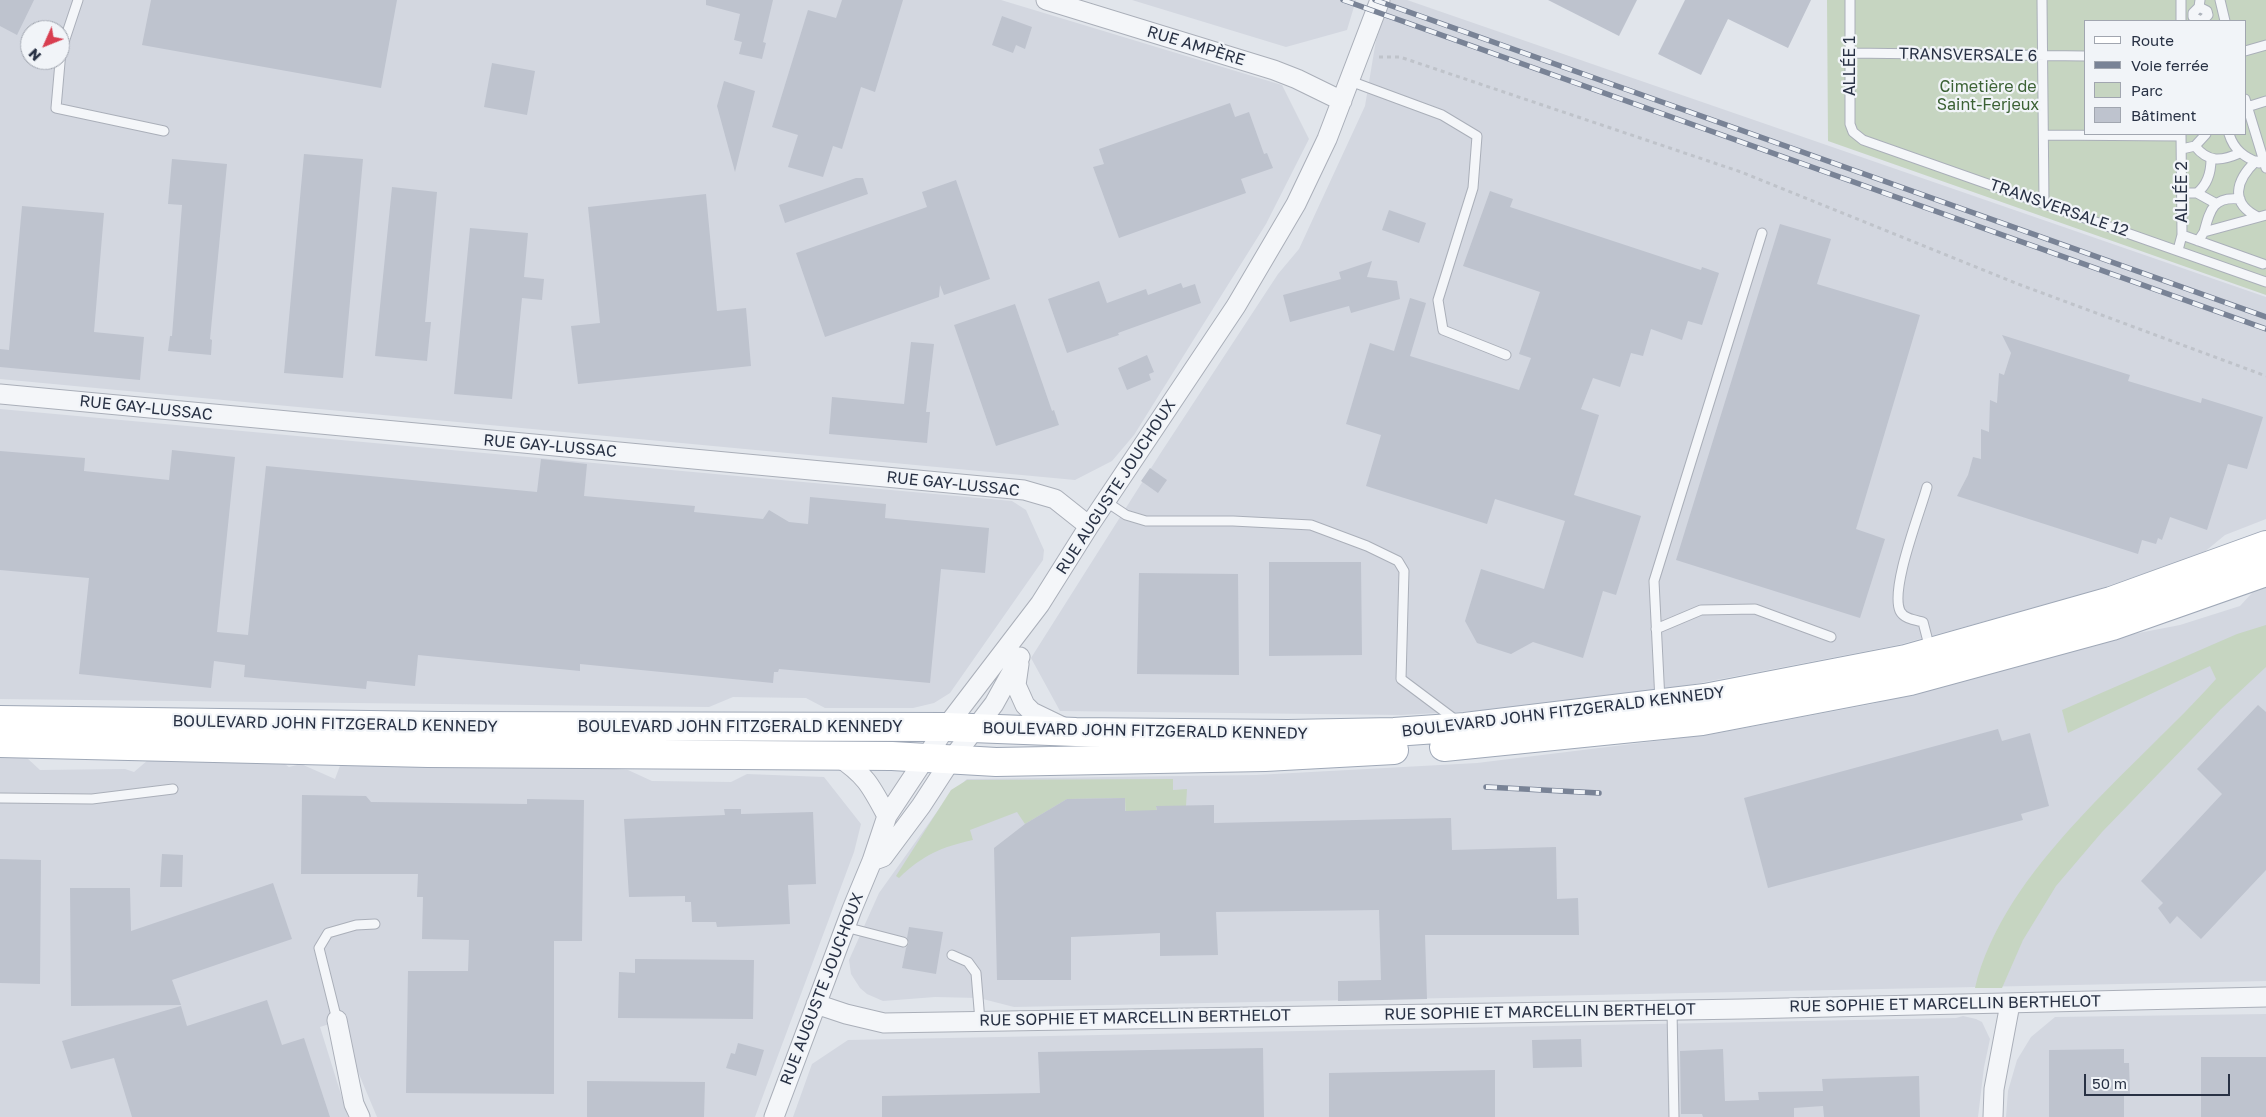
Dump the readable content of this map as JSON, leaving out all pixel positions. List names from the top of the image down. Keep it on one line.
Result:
{"streets":{"main road":["BOULEVARD JOHN FITZGERALD KENNEDY"],"street":["RUE AMPÈRE","RUE GAY-LUSSAC","RUE AUGUSTE JOUCHOUX","RUE SOPHIE ET MARCELLIN BERTHELOT"],"lane":["TRANSVERSALE 6","ALLÉE 1","ALLÉE 2","TRANSVERSALE 12"]},"crossings":[["RUE AMPÈRE","RUE AUGUSTE JOUCHOUX"],["TRANSVERSALE 6","ALLÉE 1"],["ALLÉE 1","TRANSVERSALE 12"],["ALLÉE 2","TRANSVERSALE 12"],["RUE GAY-LUSSAC","RUE AUGUSTE JOUCHOUX"],["RUE AUGUSTE JOUCHOUX","BOULEVARD JOHN FITZGERALD KENNEDY"],["RUE AUGUSTE JOUCHOUX","RUE SOPHIE ET MARCELLIN BERTHELOT"]],"parks":["Cimetière de Saint-Ferjeux"],"legend":["Route","Voie ferrée","Parc","Bâtiment"],"scale_bar":"50 m","north":"bottom left"}
